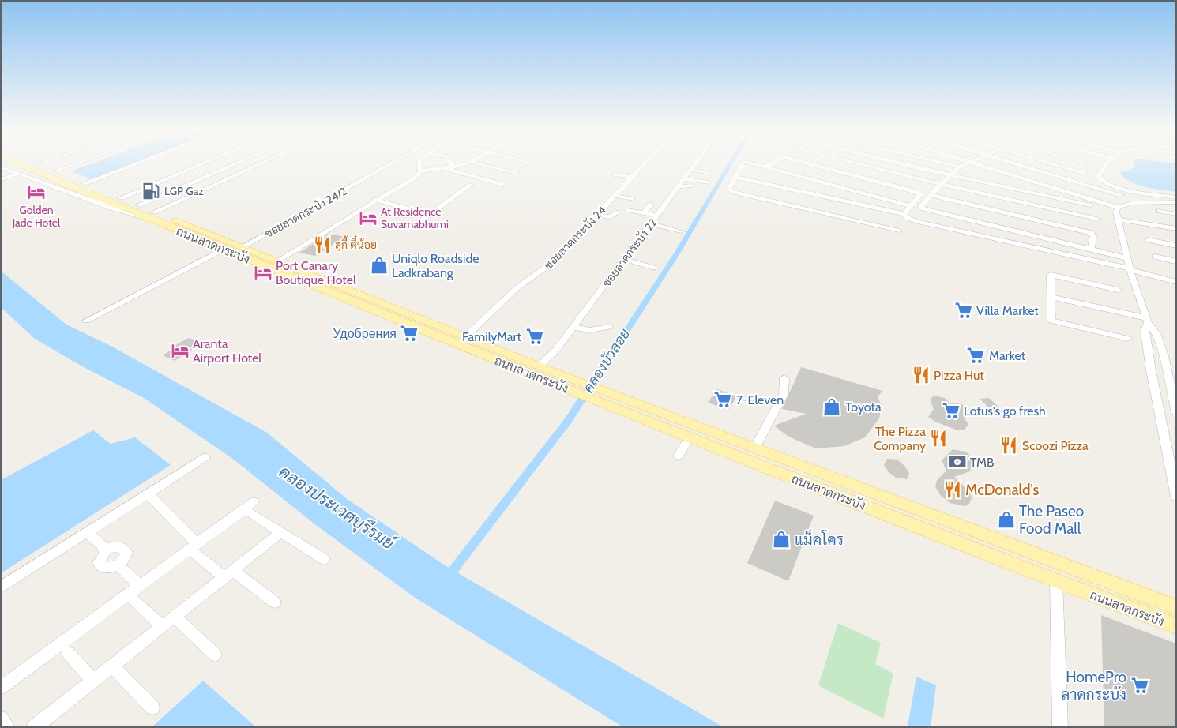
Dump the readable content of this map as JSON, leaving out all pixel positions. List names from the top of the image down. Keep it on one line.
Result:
{"streets":{"main road":["ถนนลาดกระบัง"],"street":["ซอยลาดกระบัง 24/2","ซอยลาดกระบัง 24","ซอยลาดกระบัง 22"]},"crossings":[["ซอยลาดกระบัง 24/2","ถนนลาดกระบัง"],["ซอยลาดกระบัง 24","ถนนลาดกระบัง"],["ถนนลาดกระบัง","ซอยลาดกระบัง 22"]],"water":["คลองบัวลอย","คลองประเวศบุรีรมย์"],"places":{"fuel station":["LGP Gaz"],"hotel":["Golden Jade Hotel","At Residence Suvarnabhumi","Port Canary Boutique Hotel","Aranta Airport Hotel"],"restaurant":["สุกี้ ตี๋น้อย","Pizza Hut","The Pizza Company","Scoozi Pizza","McDonald's"],"shop":["Uniqlo Roadside Ladkrabang","Toyota","The Paseo Food Mall","แม็คโคร"],"supermarket":["Villa Market","Удобрения","FamilyMart","Market","7-Eleven","Lotus's go fresh","HomePro ลาดกระบัง"],"bank":["TMB"]}}
